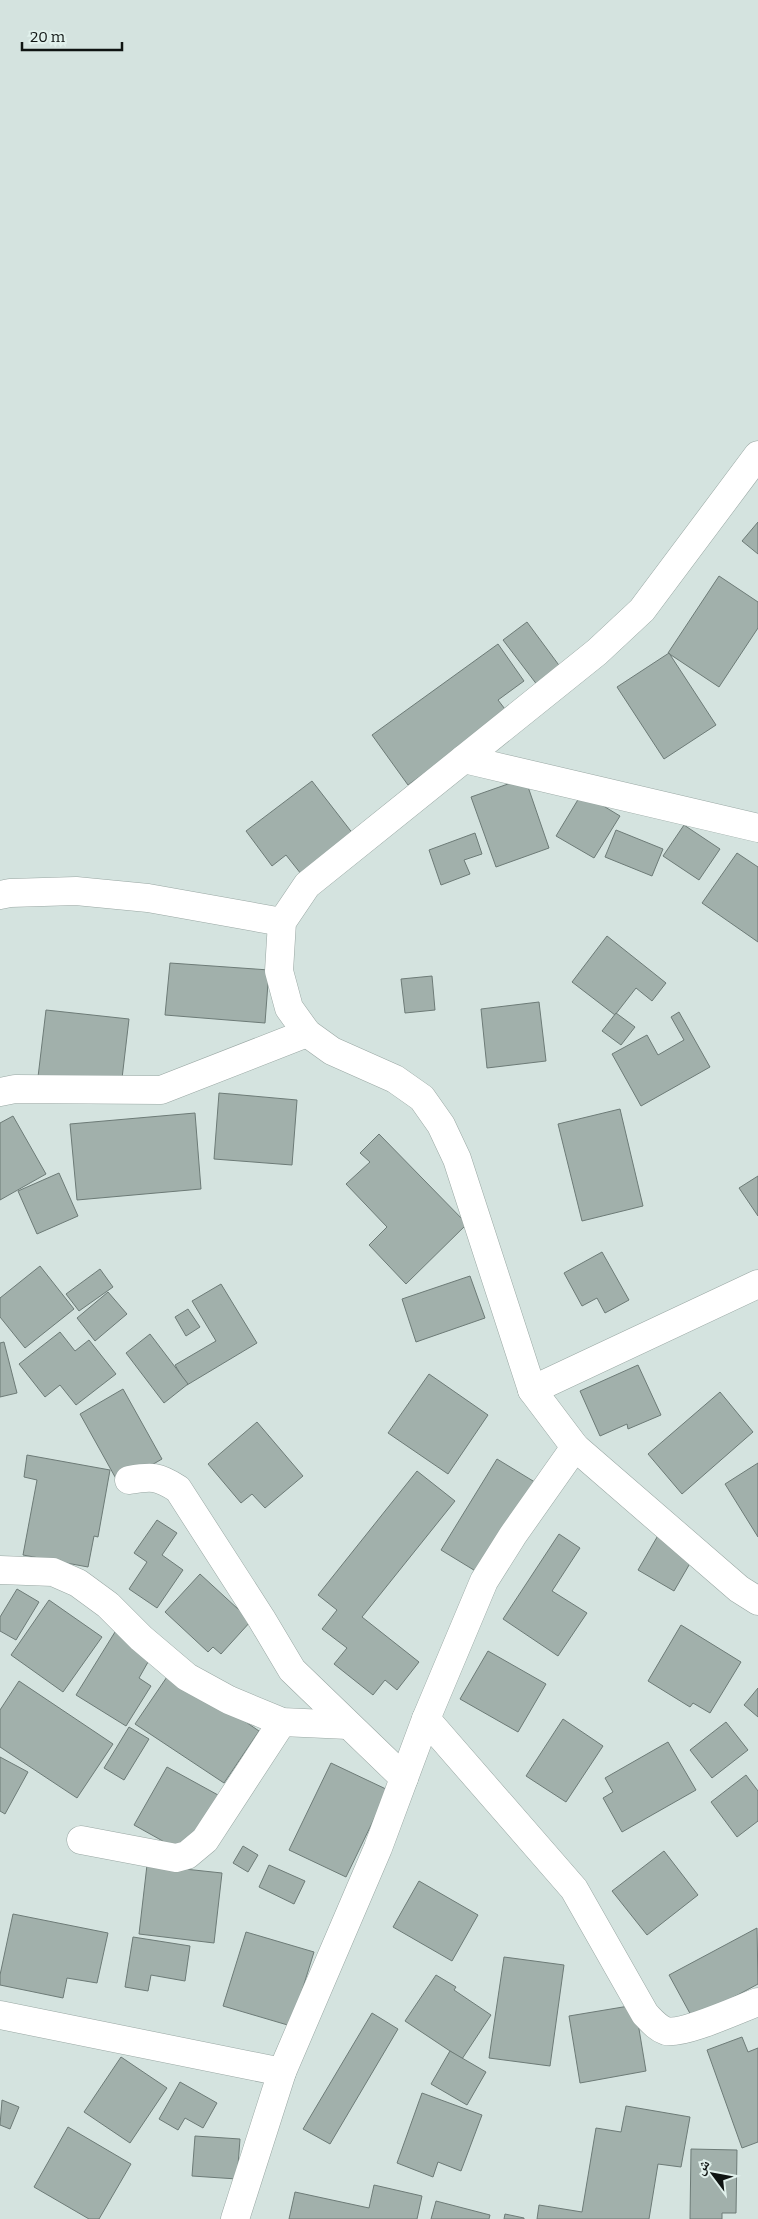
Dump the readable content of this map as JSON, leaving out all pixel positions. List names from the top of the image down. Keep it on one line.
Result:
{"scale_bar":"20 m","north":"top left"}
